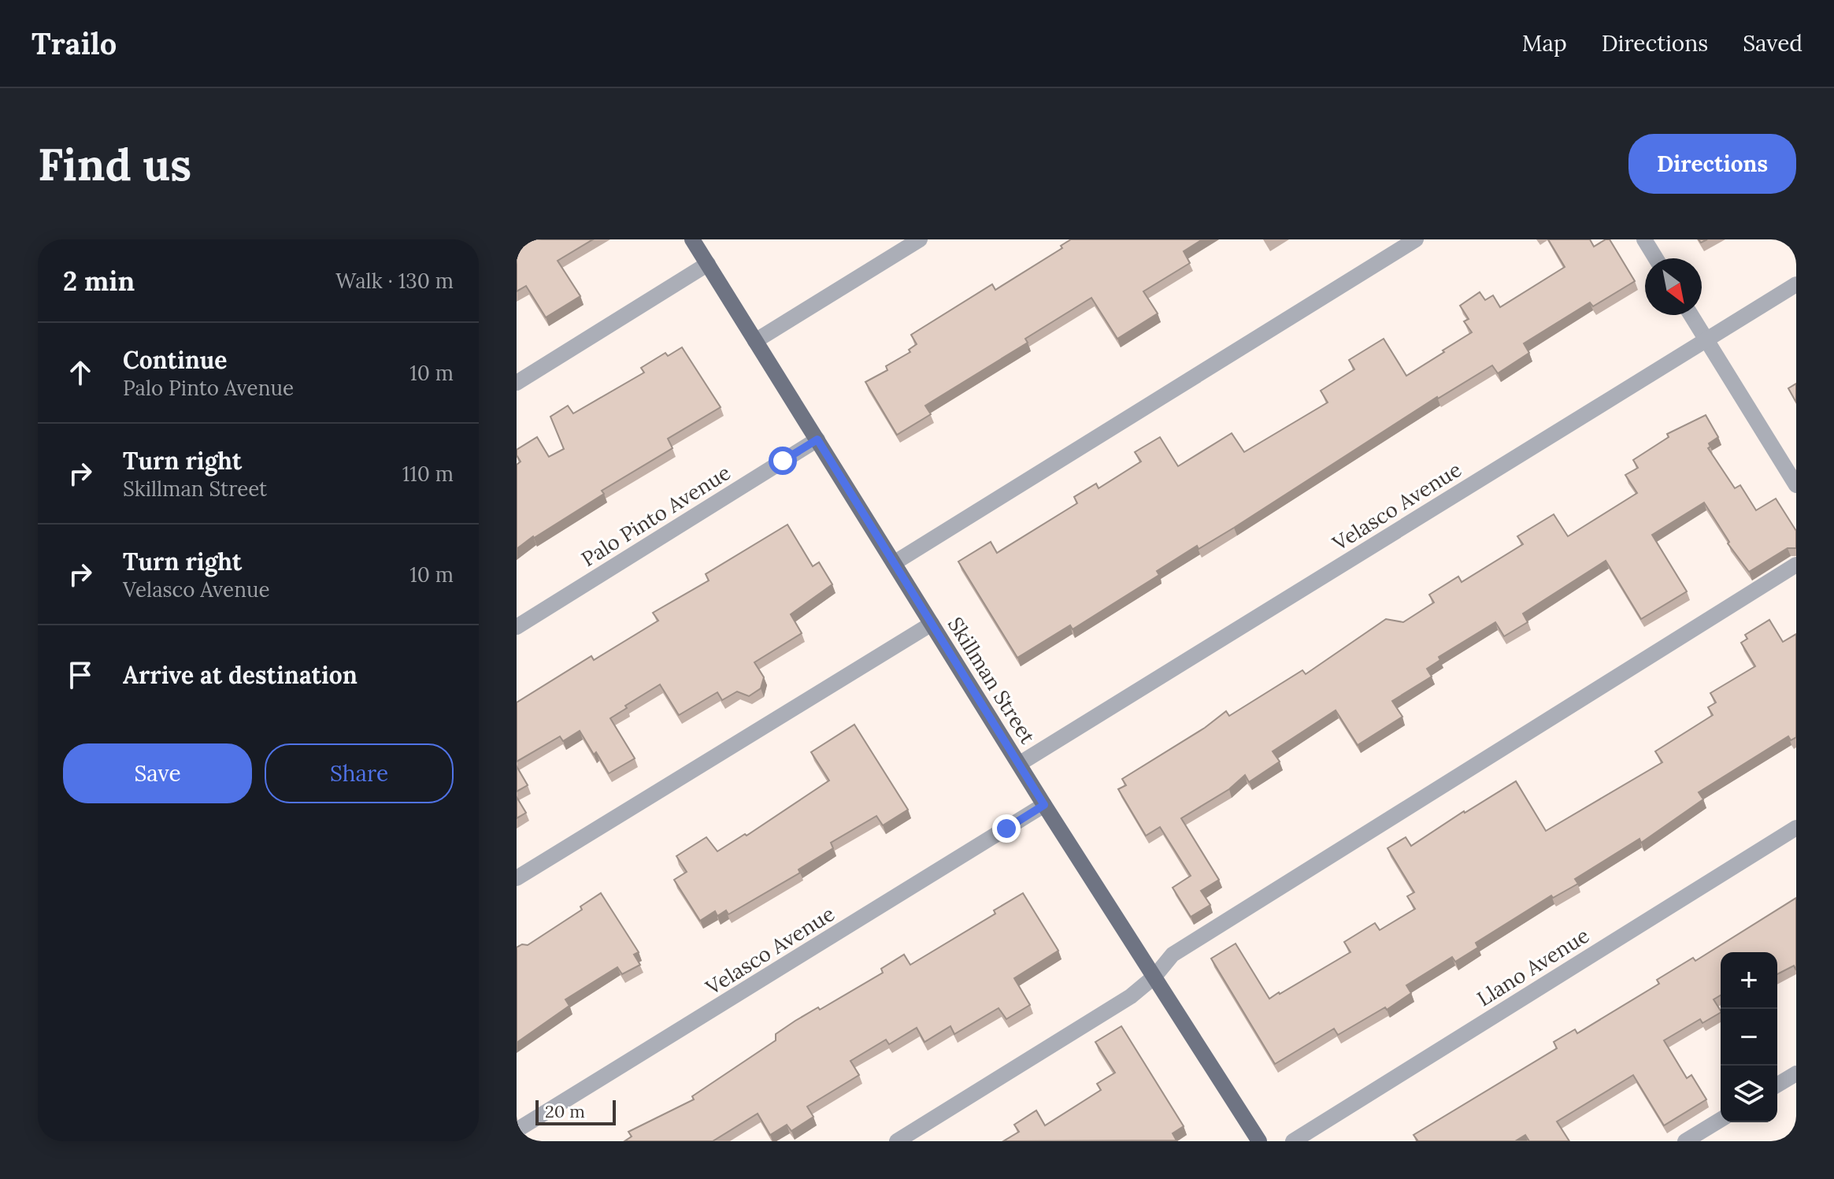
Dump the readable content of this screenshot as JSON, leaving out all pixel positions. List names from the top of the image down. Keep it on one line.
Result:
{"streets":{"main road":["Skillman Street"],"street":["Velasco Avenue","Palo Pinto Avenue","Llano Avenue"]},"crossings":[["Velasco Avenue","Skillman Street"],["Palo Pinto Avenue","Skillman Street"]],"scale_bar":"20 m","north":"bottom right","page":{"header":"Trailo","nav":["Map","Directions","Saved"],"buttons":["Directions",["Save","Share"]],"title":"Find us","heading":["2 min","Walk · 130 m"],"list":[["Continue","Palo Pinto Avenue","10 m"],["Turn right","Skillman Street","110 m"],["Turn right","Velasco Avenue","10 m"],"Arrive at destination"],"map_buttons":["+","−"],"scale":"20 m"}}
